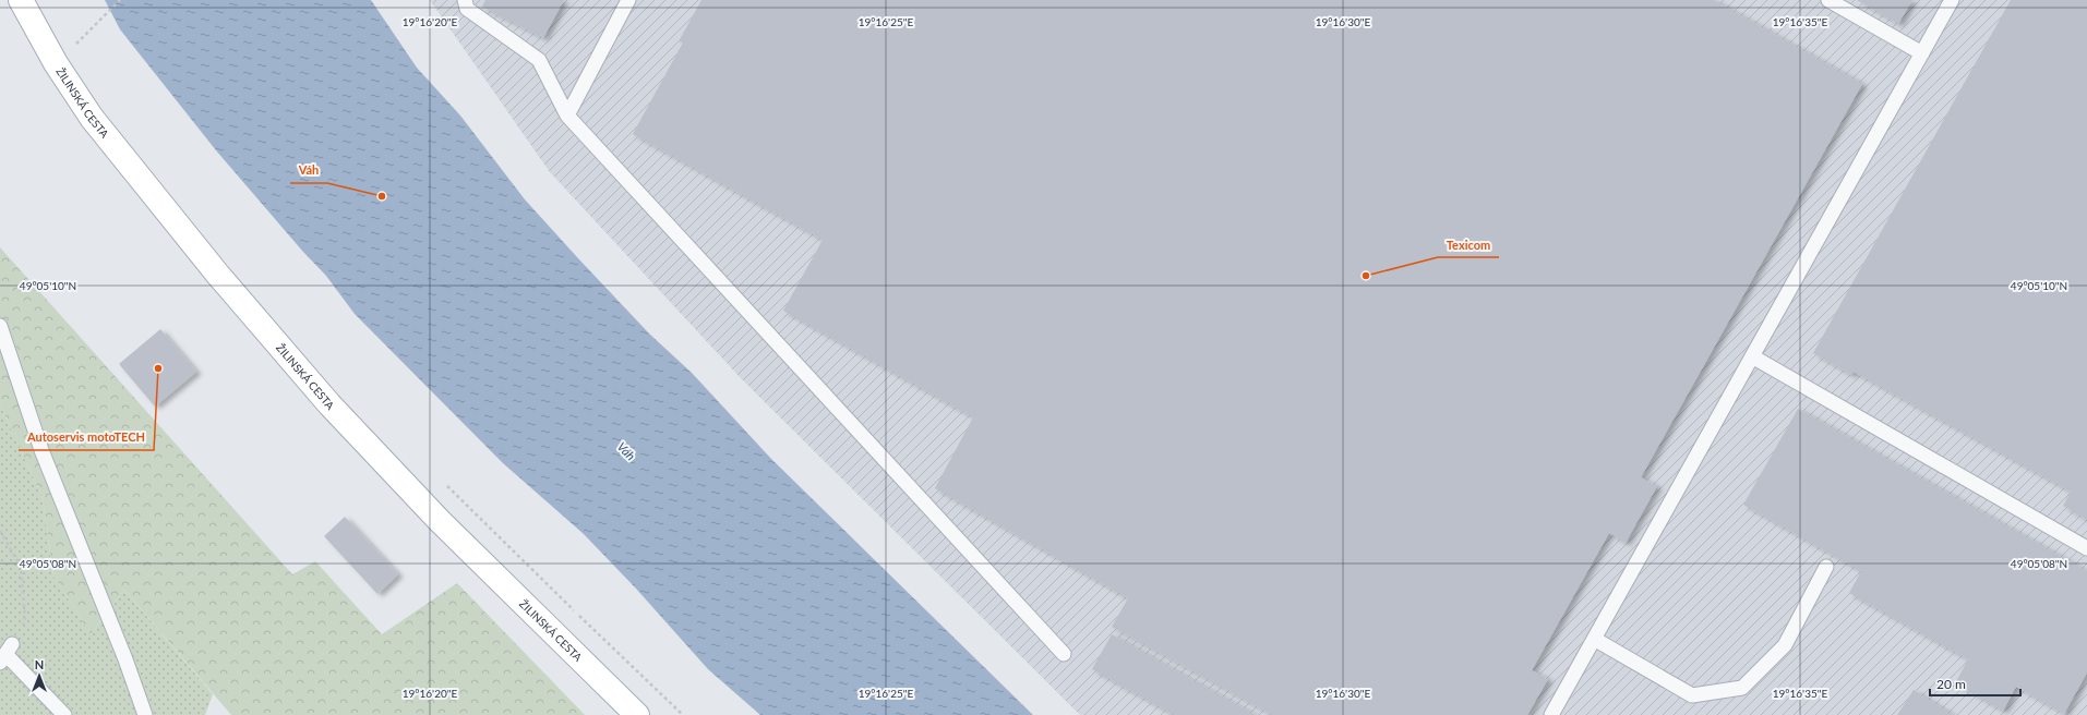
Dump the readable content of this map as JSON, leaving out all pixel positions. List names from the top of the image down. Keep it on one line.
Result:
{"streets":{"main road":["ŽILINSKÁ CESTA"]},"water":["Váh"],"places":["Váh","Texicom","Autoservis motoTECH"],"scale_bar":"20 m","north":"top","coordinates":["19°16'20\"E","19°16'25\"E","19°16'30\"E","19°16'35\"E","49°05'10\"N","49°05'08\"N"]}
